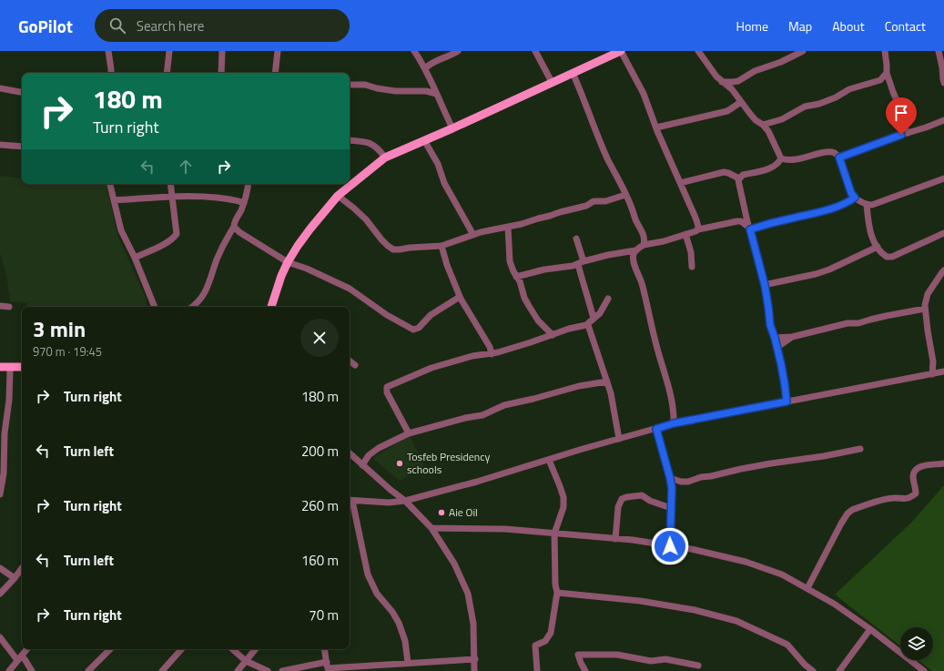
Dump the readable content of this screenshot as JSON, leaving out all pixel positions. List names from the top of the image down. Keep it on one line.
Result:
{"places":["Tosfeb Presidency schools","Aie Oil"],"page":{"header":"GoPilot","search":"Search here","nav":["Home","Map","About","Contact"],"turn":["180 m","Turn right"],"heading":["3 min","970 m · 19:45"],"list":[{"name":"Turn right","value":"180 m"},{"name":"Turn left","value":"200 m"},{"name":"Turn right","value":"260 m"},{"name":"Turn left","value":"160 m"},{"name":"Turn right","value":"70 m"}]}}
